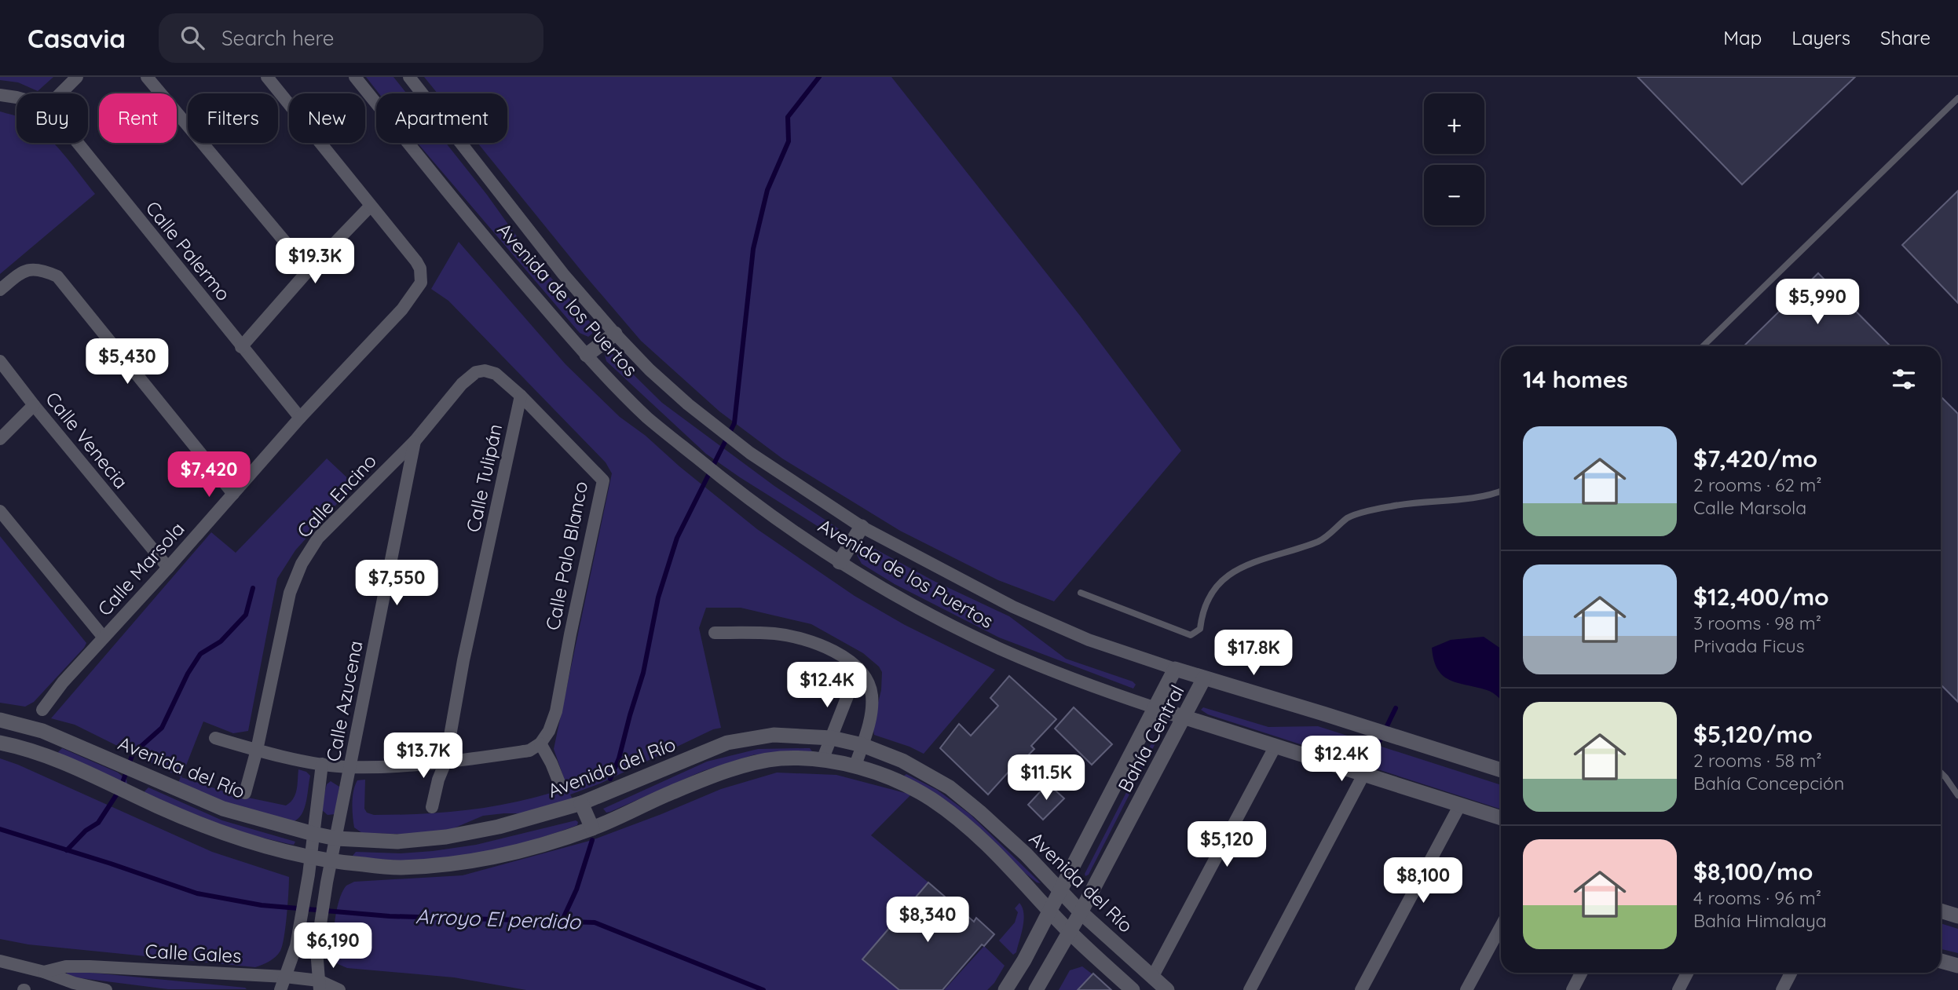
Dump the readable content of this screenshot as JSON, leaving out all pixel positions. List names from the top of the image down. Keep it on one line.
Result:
{"streets":{"street":["Calle Palermo","Avenida de los Puertos","Calle Venecia","Calle Tulipán","Calle Encino","Calle Palo Blanco","Calle Marsola","Calle Azucena","Bahía Central","Avenida del Río","Calle Gales"]},"crossings":[["Calle Palermo","Calle Marsola"],["Avenida de los Puertos","Bahía Central"],["Calle Venecia","Calle Marsola"],["Calle Tulipán","Calle Palo Blanco"],["Calle Encino","Calle Palo Blanco"],["Calle Encino","Calle Azucena"],["Calle Azucena","Avenida del Río"],["Calle Azucena","Calle Gales"],["Bahía Central","Avenida del Río"]],"water":["Arroyo El perdido"],"page":{"header":"Casavia","search":"Search here","nav":["Map","Layers","Share"],"map_buttons":["+","−"],"chip":["Buy","Rent","Filters","New","Apartment"],"price":["$19.3K","$5,990","$5,430","$7,420","$7,550","$17.8K","$12.4K","$13.7K","$12.4K","$11.5K","$5,120","$8,100","$8,340","$6,190"],"heading":"14 homes","list":[{"name":"$7,420/mo","note":"2 rooms · 62 m² · Calle Marsola"},{"name":"$12,400/mo","note":"3 rooms · 98 m² · Privada Ficus"},{"name":"$5,120/mo","note":"2 rooms · 58 m² · Bahía Concepción"},{"name":"$8,100/mo","note":"4 rooms · 96 m² · Bahía Himalaya"}]}}
